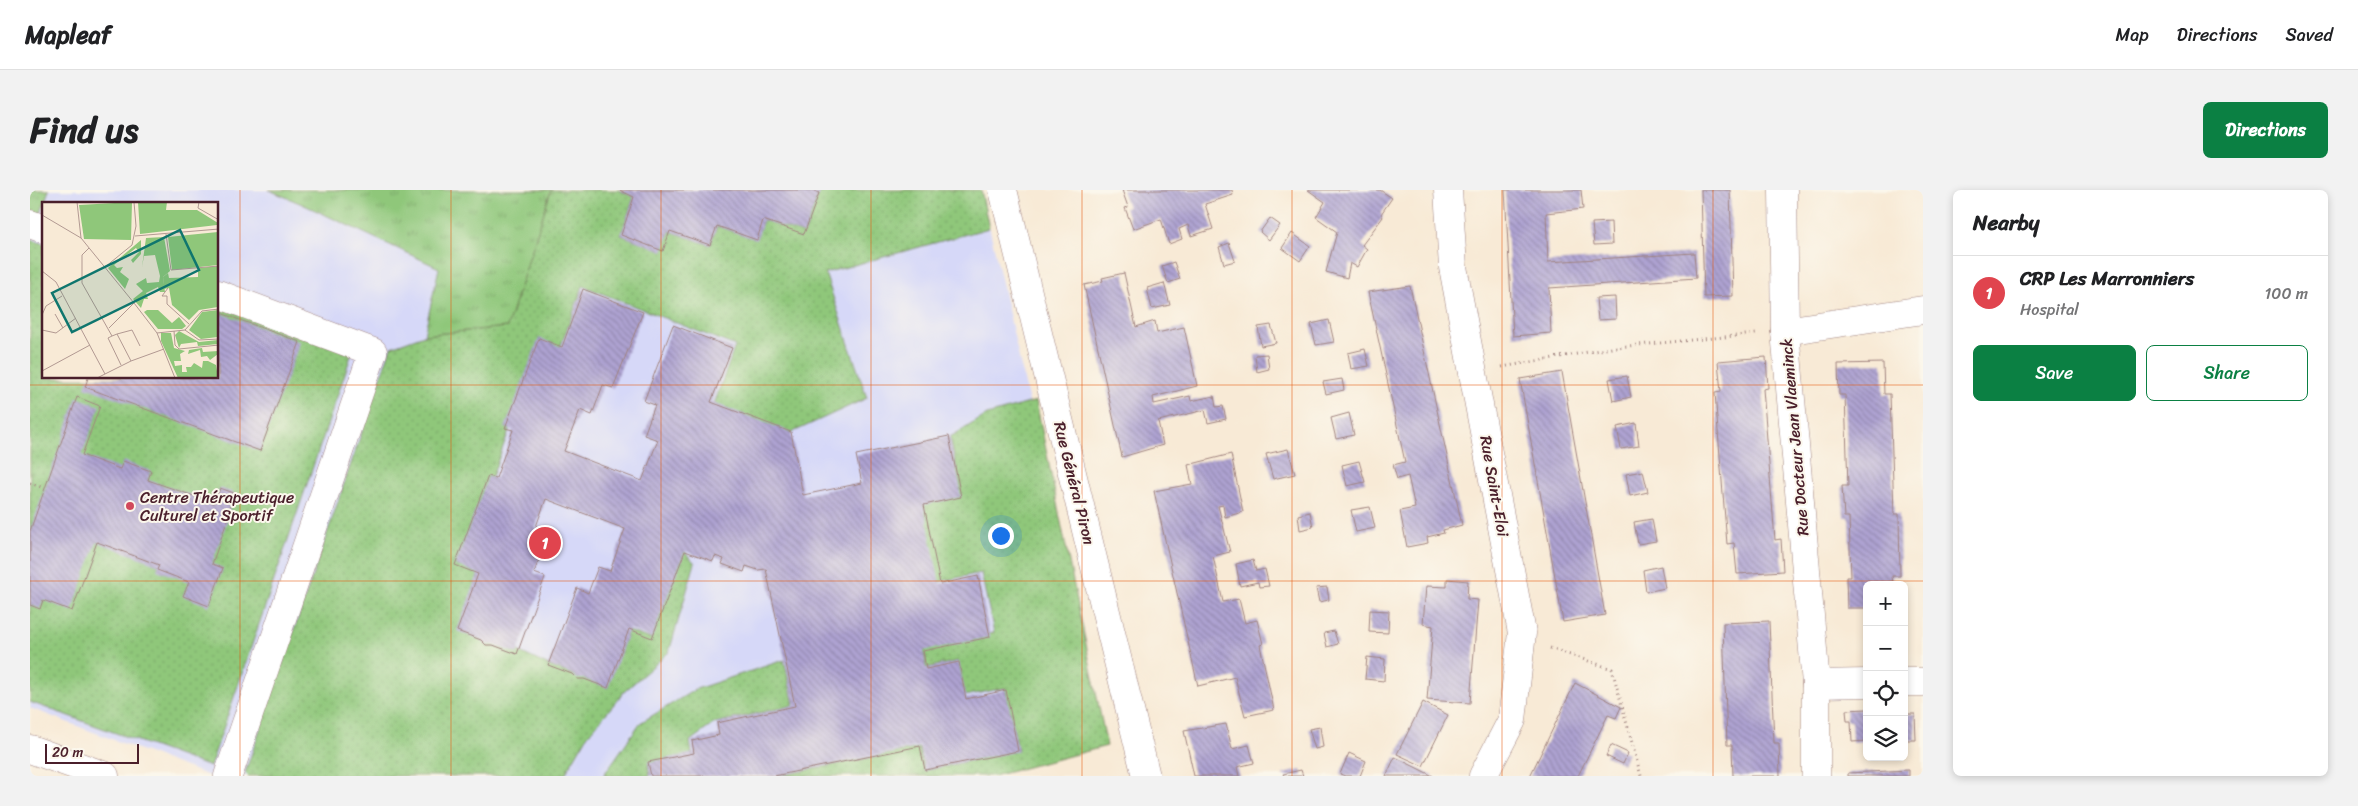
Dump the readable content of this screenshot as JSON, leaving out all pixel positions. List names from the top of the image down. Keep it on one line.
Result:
{"streets":{"street":["Rue Docteur Jean Vlaeminck","Rue Général Piron","Rue Saint-Eloi"]},"places":["Centre Thérapeutique Culturel et Sportif"],"scale_bar":"20 m","page":{"header":"Mapleaf","nav":["Map","Directions","Saved"],"title":"Find us","buttons":["Directions",["Save","Share"]],"heading":"Nearby","list":[{"mark":"1","name":"CRP Les Marronniers","note":"Hospital","value":"100 m"}],"pins":"1","map_buttons":["+","−"],"scale":"20 m"}}
